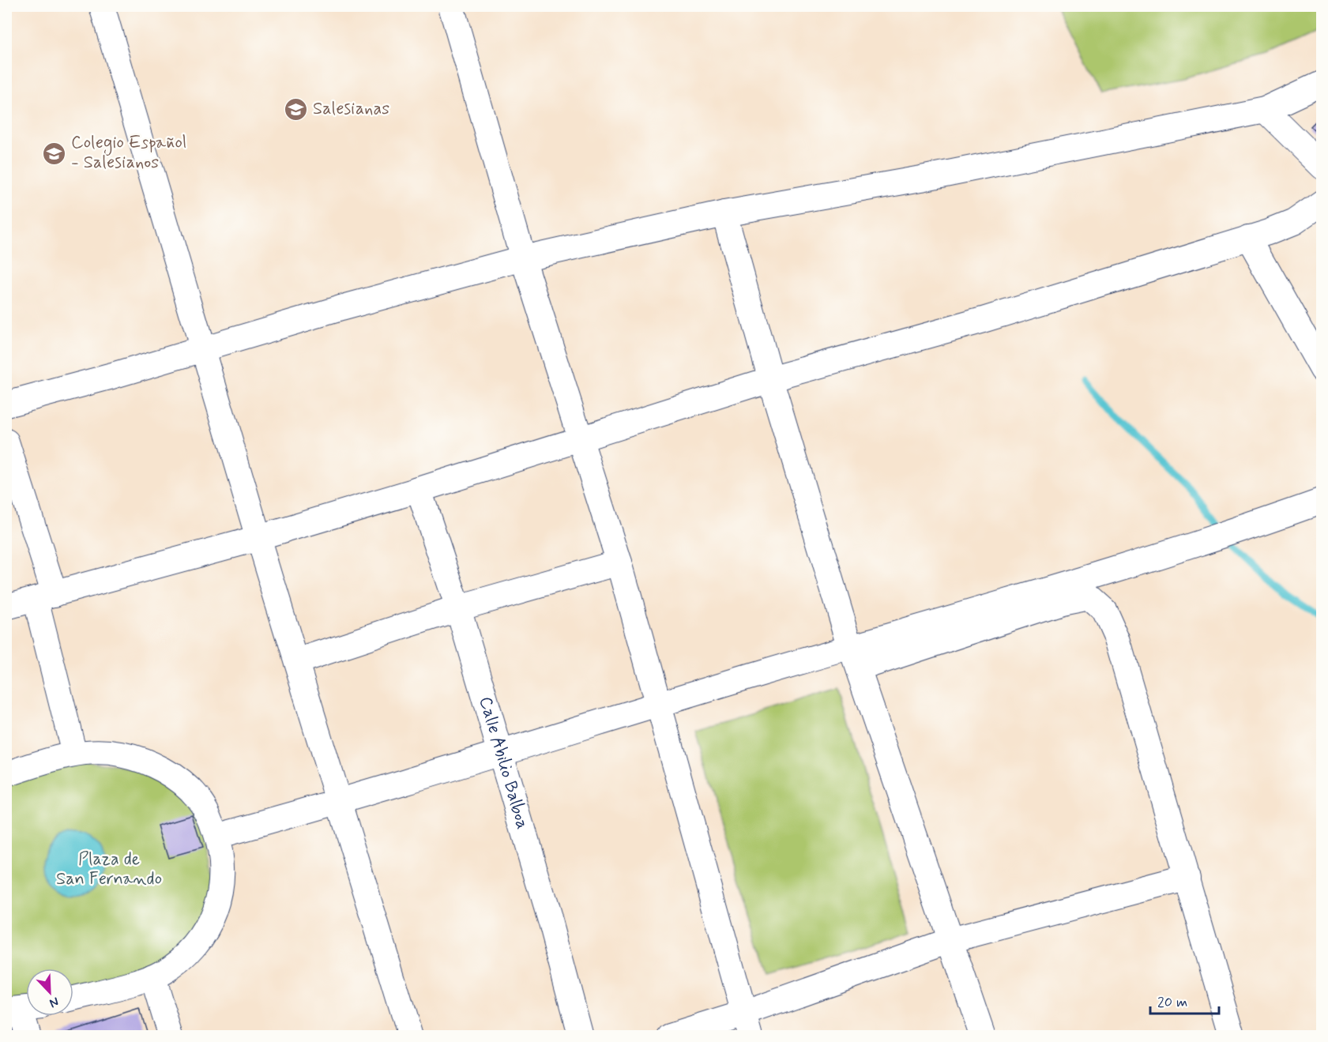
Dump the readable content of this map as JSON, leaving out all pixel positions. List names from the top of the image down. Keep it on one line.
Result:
{"streets":{"street":["Calle Abilio Balboa"]},"parks":["Plaza de San Fernando"],"places":{"school or university":["Salesianas","Colegio Español - Salesianos"]},"scale_bar":"20 m","north":"bottom right"}
